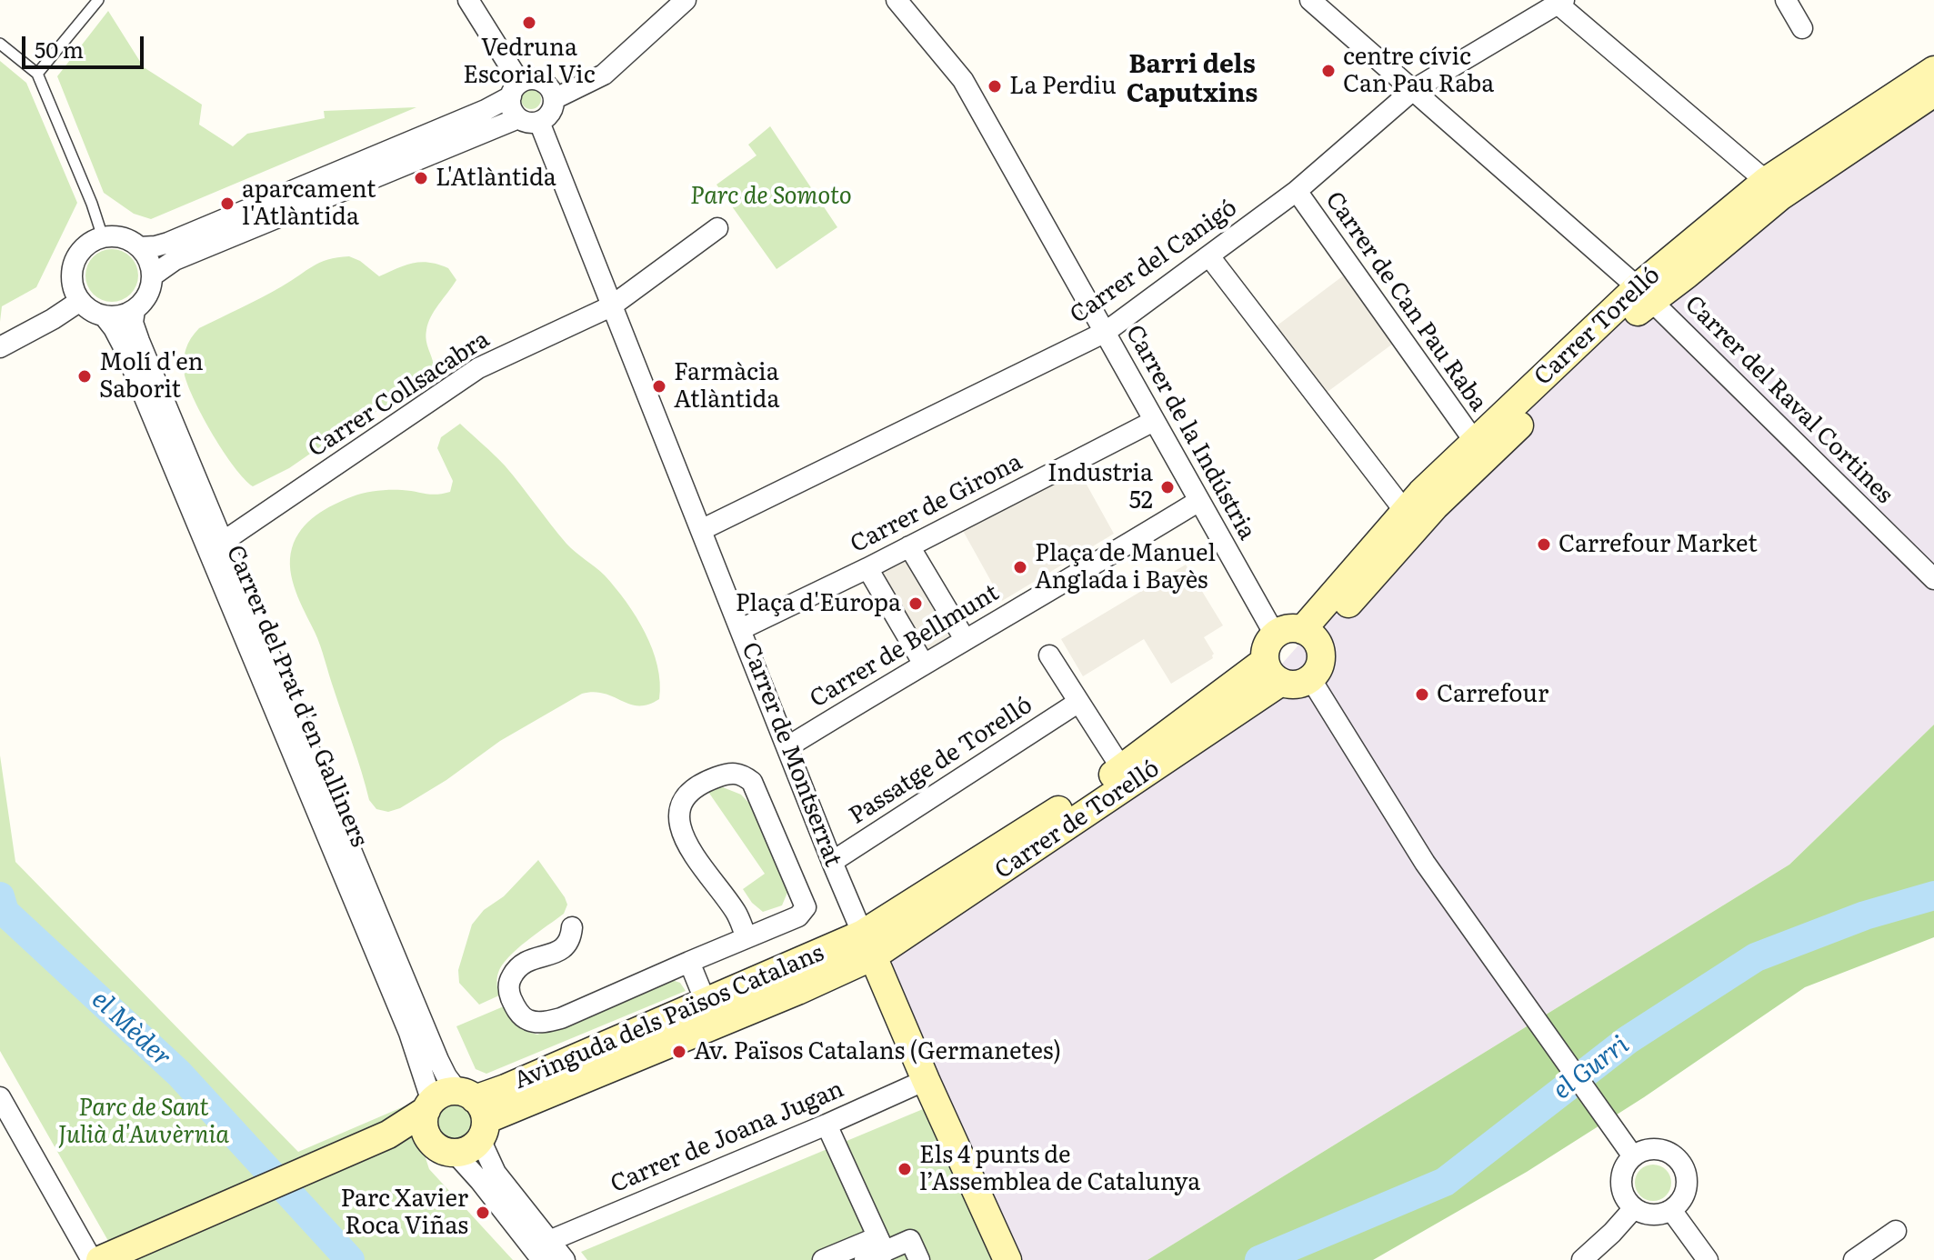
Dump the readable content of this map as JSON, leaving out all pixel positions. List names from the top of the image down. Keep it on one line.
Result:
{"streets":{"street":["Carrer del Canigó","Carrer de Can Pau Raba","Carrer Torelló","Carrer Collsacabra","Carrer del Raval Cortines","Carrer de la Indústria","Carrer de Girona","Carrer de Bellmunt","Carrer del Prat d'en Galliners","Carrer de Montserrat","Passatge de Torelló","Carrer de Torelló","Avinguda dels Països Catalans","Carrer de Joana Jugan"]},"crossings":[["Carrer del Canigó","Carrer de Can Pau Raba"],["Carrer del Canigó","Carrer del Raval Cortines"],["Carrer del Canigó","Carrer de la Indústria"],["Carrer del Canigó","Carrer de Montserrat"],["Carrer de Can Pau Raba","Carrer Torelló"],["Carrer Torelló","Carrer del Raval Cortines"],["Carrer Torelló","Carrer de la Indústria"],["Carrer Torelló","Carrer de Torelló"],["Carrer Collsacabra","Carrer del Prat d'en Galliners"],["Carrer Collsacabra","Carrer de Montserrat"],["Carrer de la Indústria","Carrer de Girona"],["Carrer de la Indústria","Carrer de Bellmunt"],["Carrer de la Indústria","Carrer de Torelló"],["Carrer de Girona","Carrer de Montserrat"],["Carrer de Bellmunt","Carrer de Montserrat"],["Carrer del Prat d'en Galliners","Avinguda dels Països Catalans"],["Carrer del Prat d'en Galliners","Carrer de Joana Jugan"],["Carrer de Montserrat","Passatge de Torelló"],["Carrer de Montserrat","Carrer de Torelló"],["Carrer de Montserrat","Avinguda dels Països Catalans"],["Carrer de Montserrat","Carrer de Joana Jugan"],["Carrer de Torelló","Avinguda dels Països Catalans"]],"districts":["Barri dels Caputxins"],"water":["el Mèder","el Gurri"],"parks":["Parc de Somoto","Parc de Sant Julià d'Auvèrnia"],"places":["Vedruna Escorial Vic","centre cívic Can Pau Raba","La Perdiu","L'Atlàntida","aparcament l'Atlàntida","Molí d'en Saborit","Farmàcia Atlàntida","Industria 52","Carrefour Market","Plaça de Manuel Anglada i Bayès","Plaça d'Europa","Carrefour","Av. Països Catalans (Germanetes)","Els 4 punts de l’Assemblea de Catalunya","Parc Xavier Roca Viñas"],"scale_bar":"50 m"}
